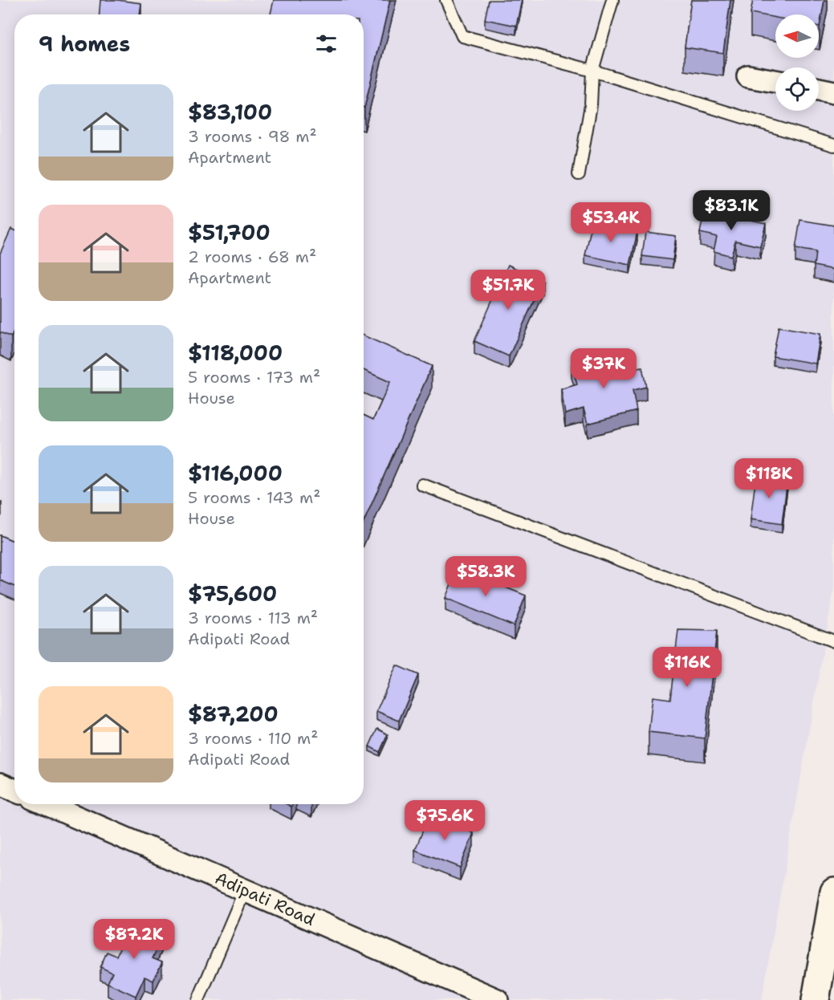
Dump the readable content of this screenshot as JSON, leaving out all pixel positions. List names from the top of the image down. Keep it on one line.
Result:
{"streets":{"street":["Adipati Road"]},"north":"left","page":{"heading":"9 homes","list":[{"name":"$83,100","note":"3 rooms · 98 m² · Apartment"},{"name":"$51,700","note":"2 rooms · 68 m² · Apartment"},{"name":"$118,000","note":"5 rooms · 173 m² · House"},{"name":"$116,000","note":"5 rooms · 143 m² · House"},{"name":"$75,600","note":"3 rooms · 113 m² · Adipati Road"},{"name":"$87,200","note":"3 rooms · 110 m² · Adipati Road"}],"price":["$83.1K","$53.4K","$51.7K","$37K","$118K","$58.3K","$116K","$75.6K","$87.2K"]}}
